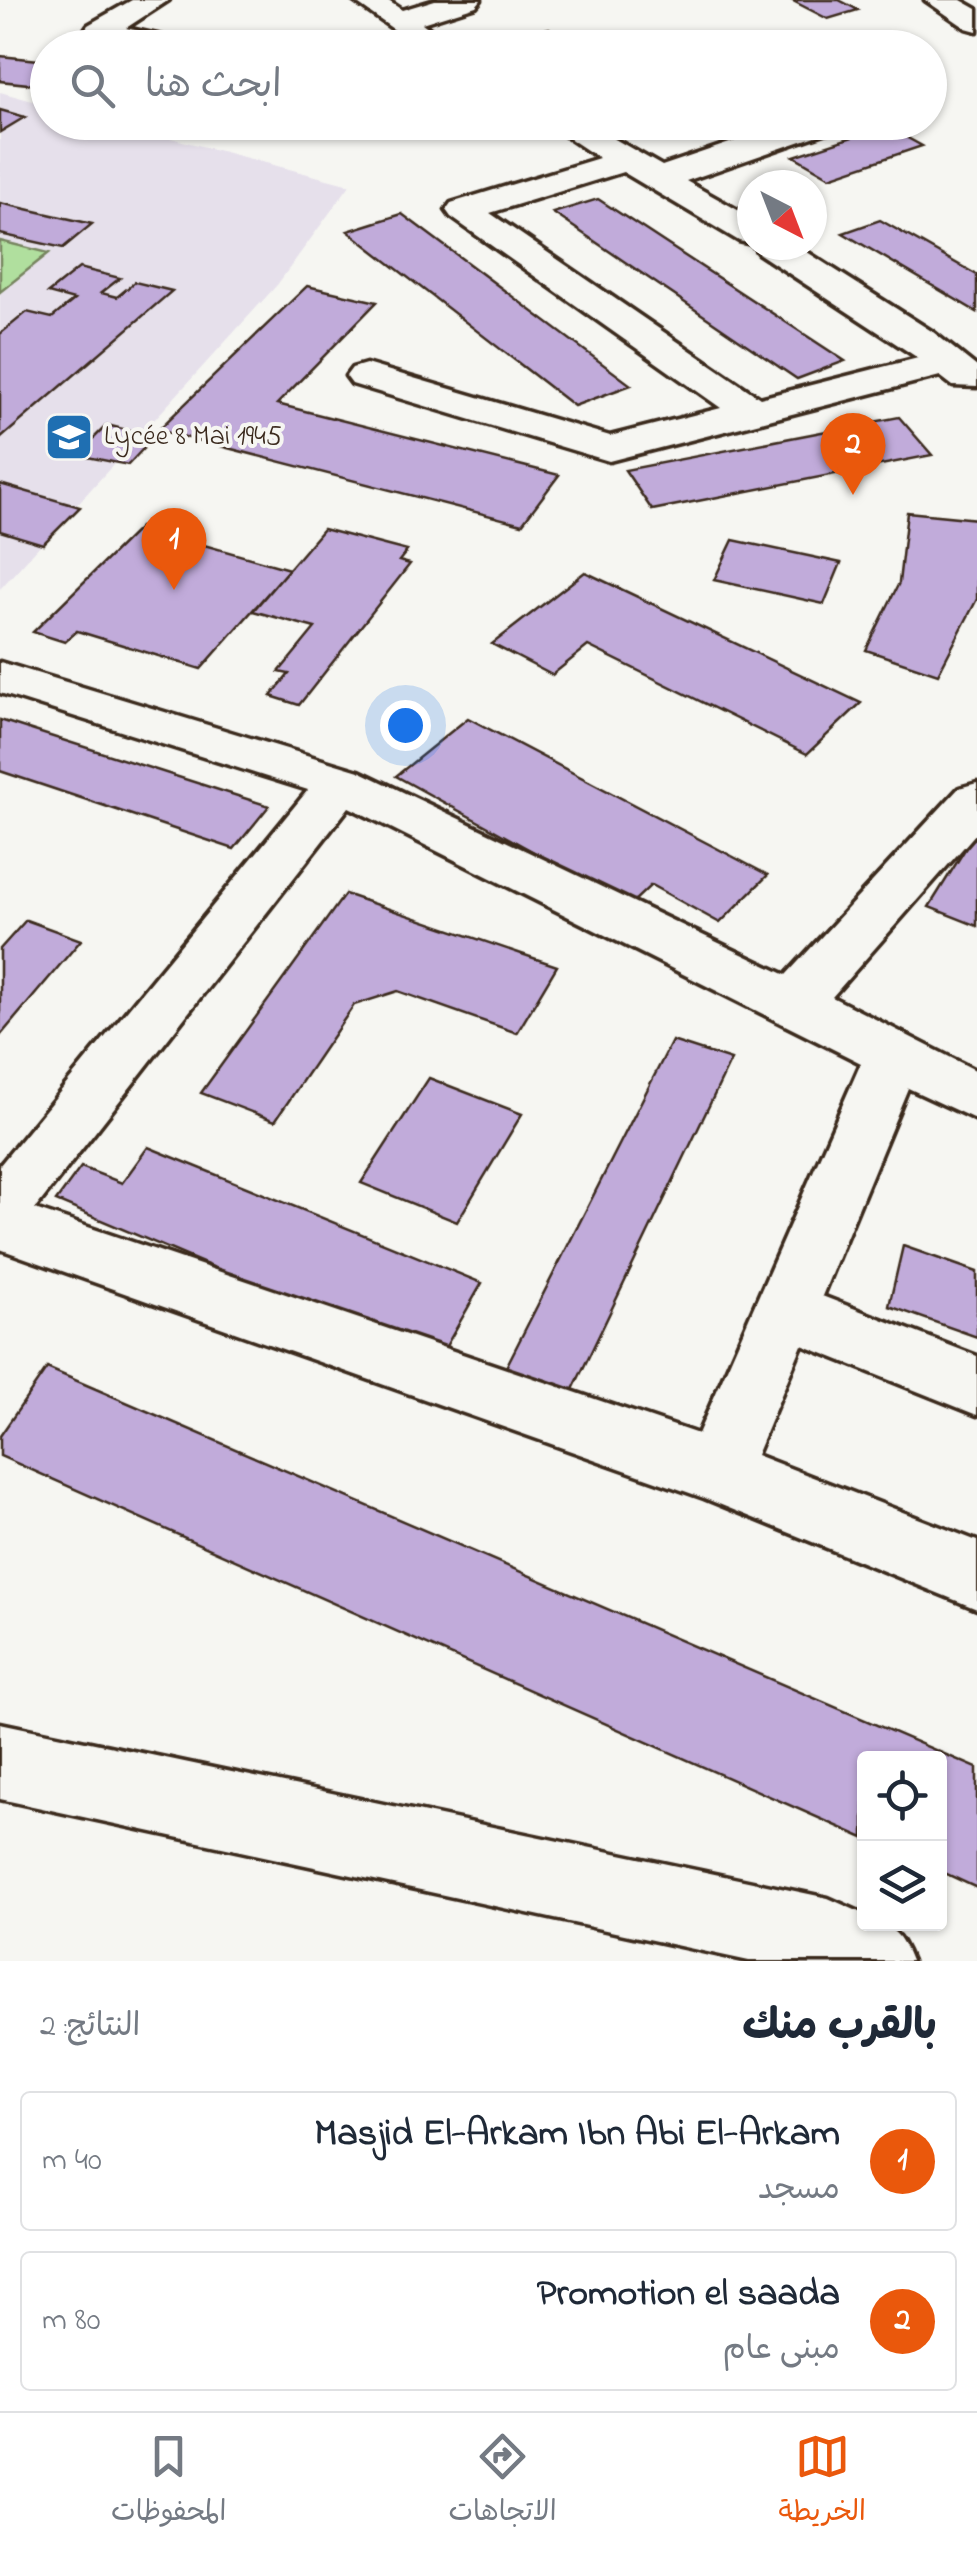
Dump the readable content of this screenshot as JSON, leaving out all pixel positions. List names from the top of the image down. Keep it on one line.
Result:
{"places":{"school or university":["Lycée 8 Mai 1945"]},"north":"bottom right","page":{"search":"ابحث هنا","pins":["2","1"],"heading":["بالقرب منك","النتائج: 2"],"list":[{"mark":"1","name":"Masjid El-Arkam Ibn Abi El-Arkam","note":"مسجد","value":"40 m"},{"mark":"2","name":"Promotion el saada","note":"مبنى عام","value":"80 m"}],"nav":["الخريطة","الاتجاهات","المحفوظات"]}}
